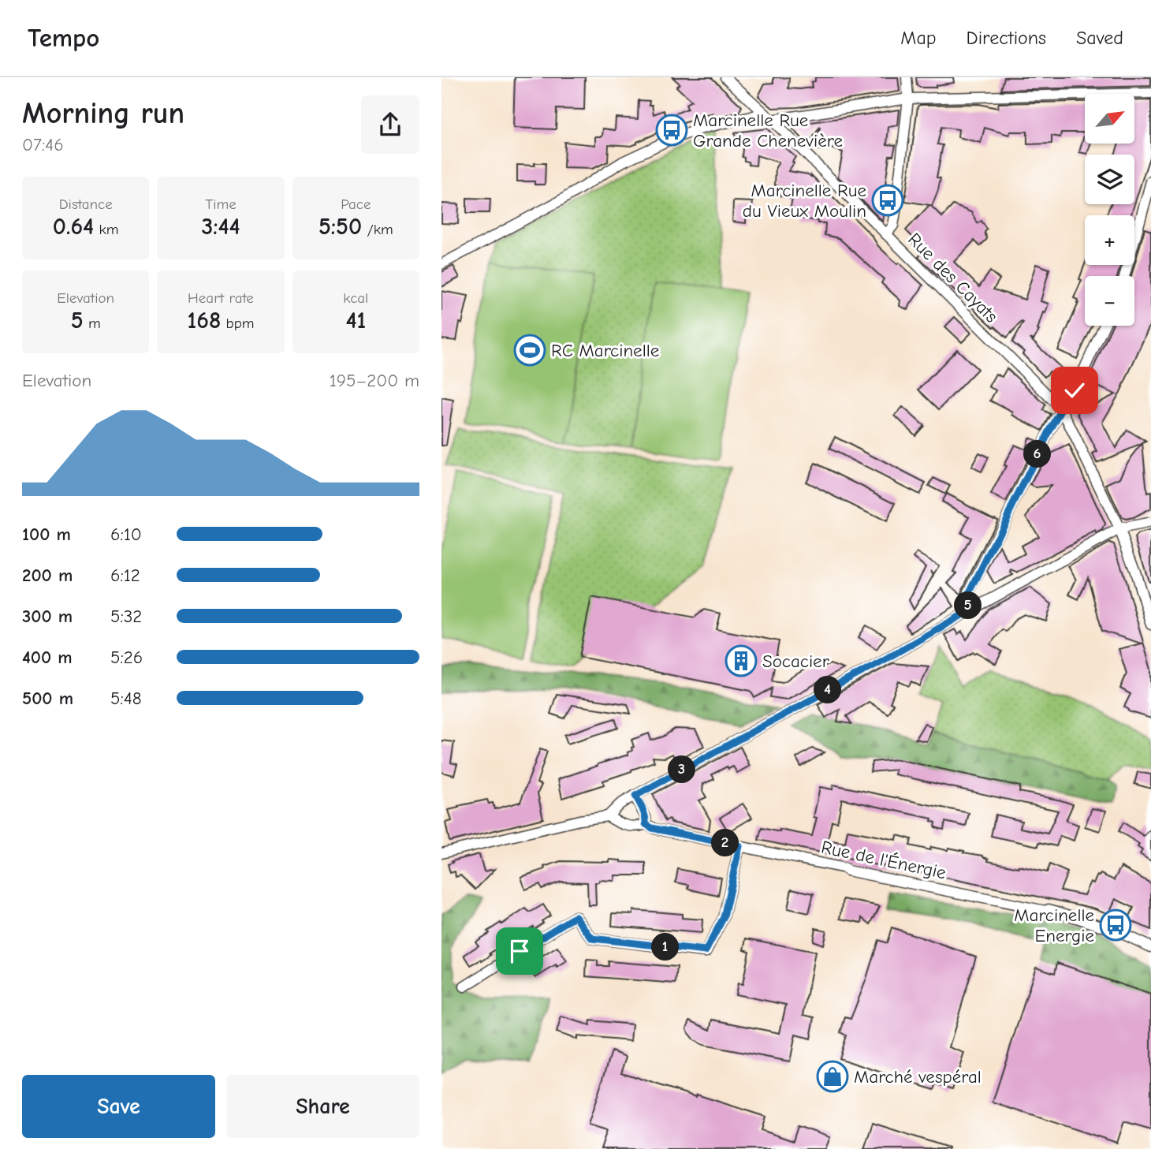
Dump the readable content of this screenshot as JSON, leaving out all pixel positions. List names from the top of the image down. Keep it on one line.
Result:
{"streets":{"street":["Rue des Cayats","Rue de l'Énergie"]},"places":{"bus stop":["Marcinelle Rue Grande Chenevière","Marcinelle Rue du Vieux Moulin","Marcinelle Energie"],"sports":["RC Marcinelle"],"building":["Socacier"],"shop":["Marché vespéral"]},"north":"top right","page":{"header":"Tempo","nav":["Map","Directions","Saved"],"heading":["Morning run","07:46"],"map_buttons":["+","−"],"stats":[["Distance","0.64 km"],["Time","3:44"],["Pace","5:50 /km"],["Elevation","5 m"],["Heart rate","168 bpm"],["kcal","41"]],"chart":["Elevation","195–200 m"],"pins":["6","5","4","3","2","1"],"list":[{"name":"100 m","note":"6:10"},{"name":"200 m","note":"6:12"},{"name":"300 m","note":"5:32"},{"name":"400 m","note":"5:26"},{"name":"500 m","note":"5:48"}],"buttons":["Save","Share"]}}
